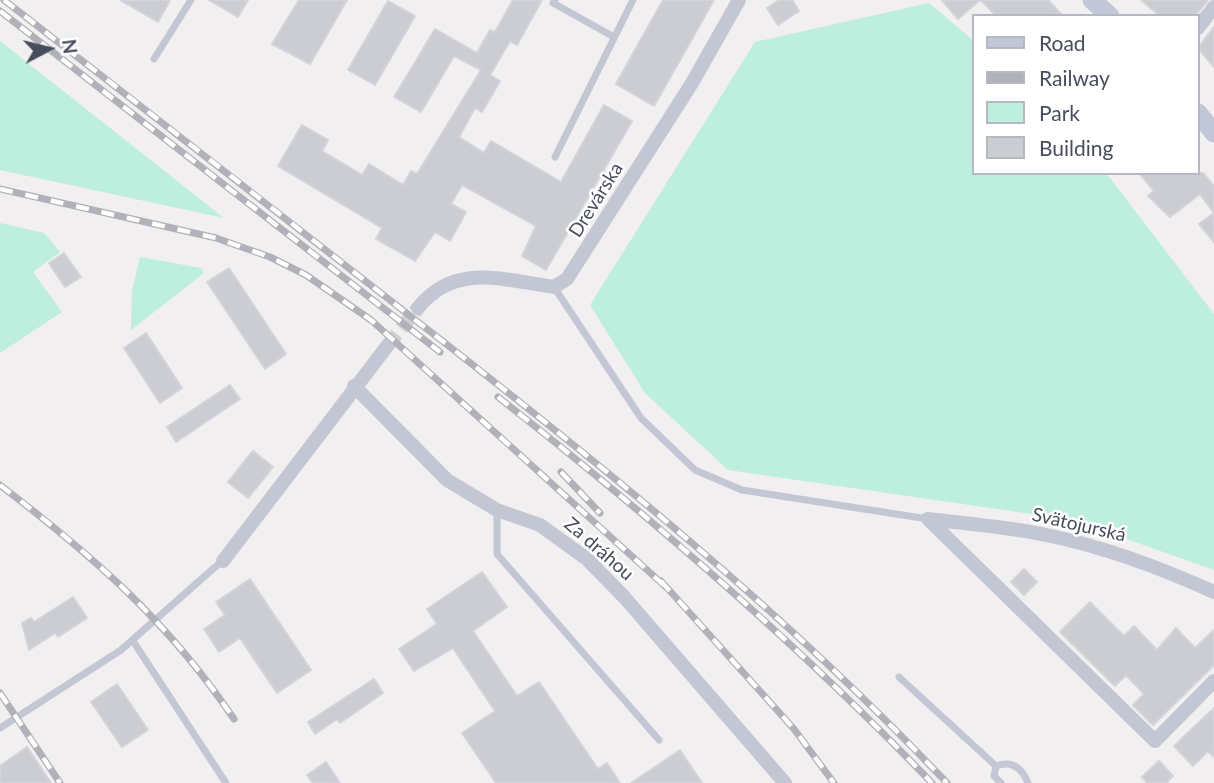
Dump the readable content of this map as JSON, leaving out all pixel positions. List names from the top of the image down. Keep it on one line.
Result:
{"streets":{"street":["Drevárska","Svätojurská","Za dráhou"]},"legend":["Road","Railway","Park","Building"],"north":"right"}
